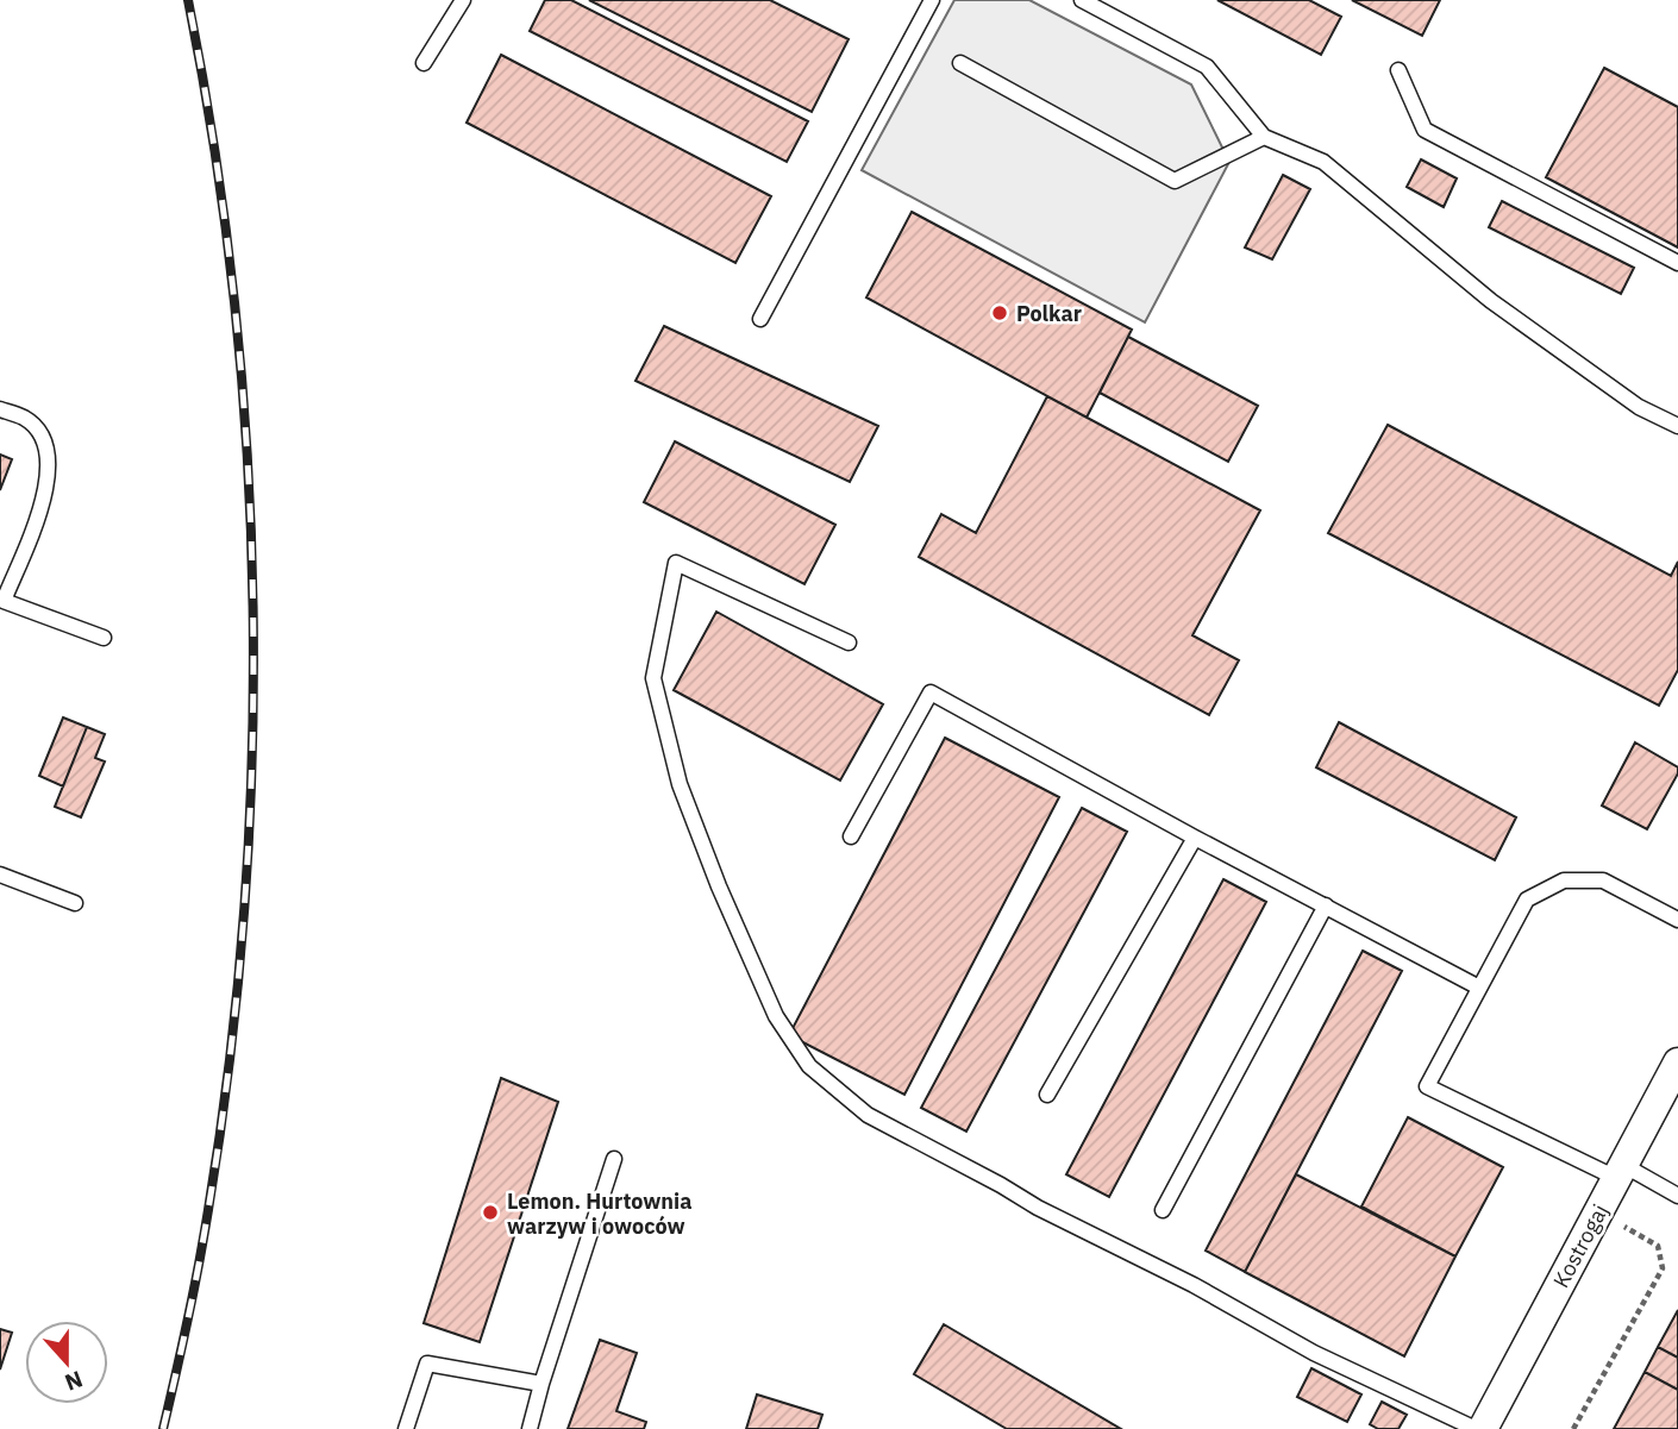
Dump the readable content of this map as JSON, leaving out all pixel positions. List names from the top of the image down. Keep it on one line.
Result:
{"streets":{"street":["Kostrogaj"]},"places":["Polkar","Lemon. Hurtownia warzyw i owoców"],"north":"bottom"}
